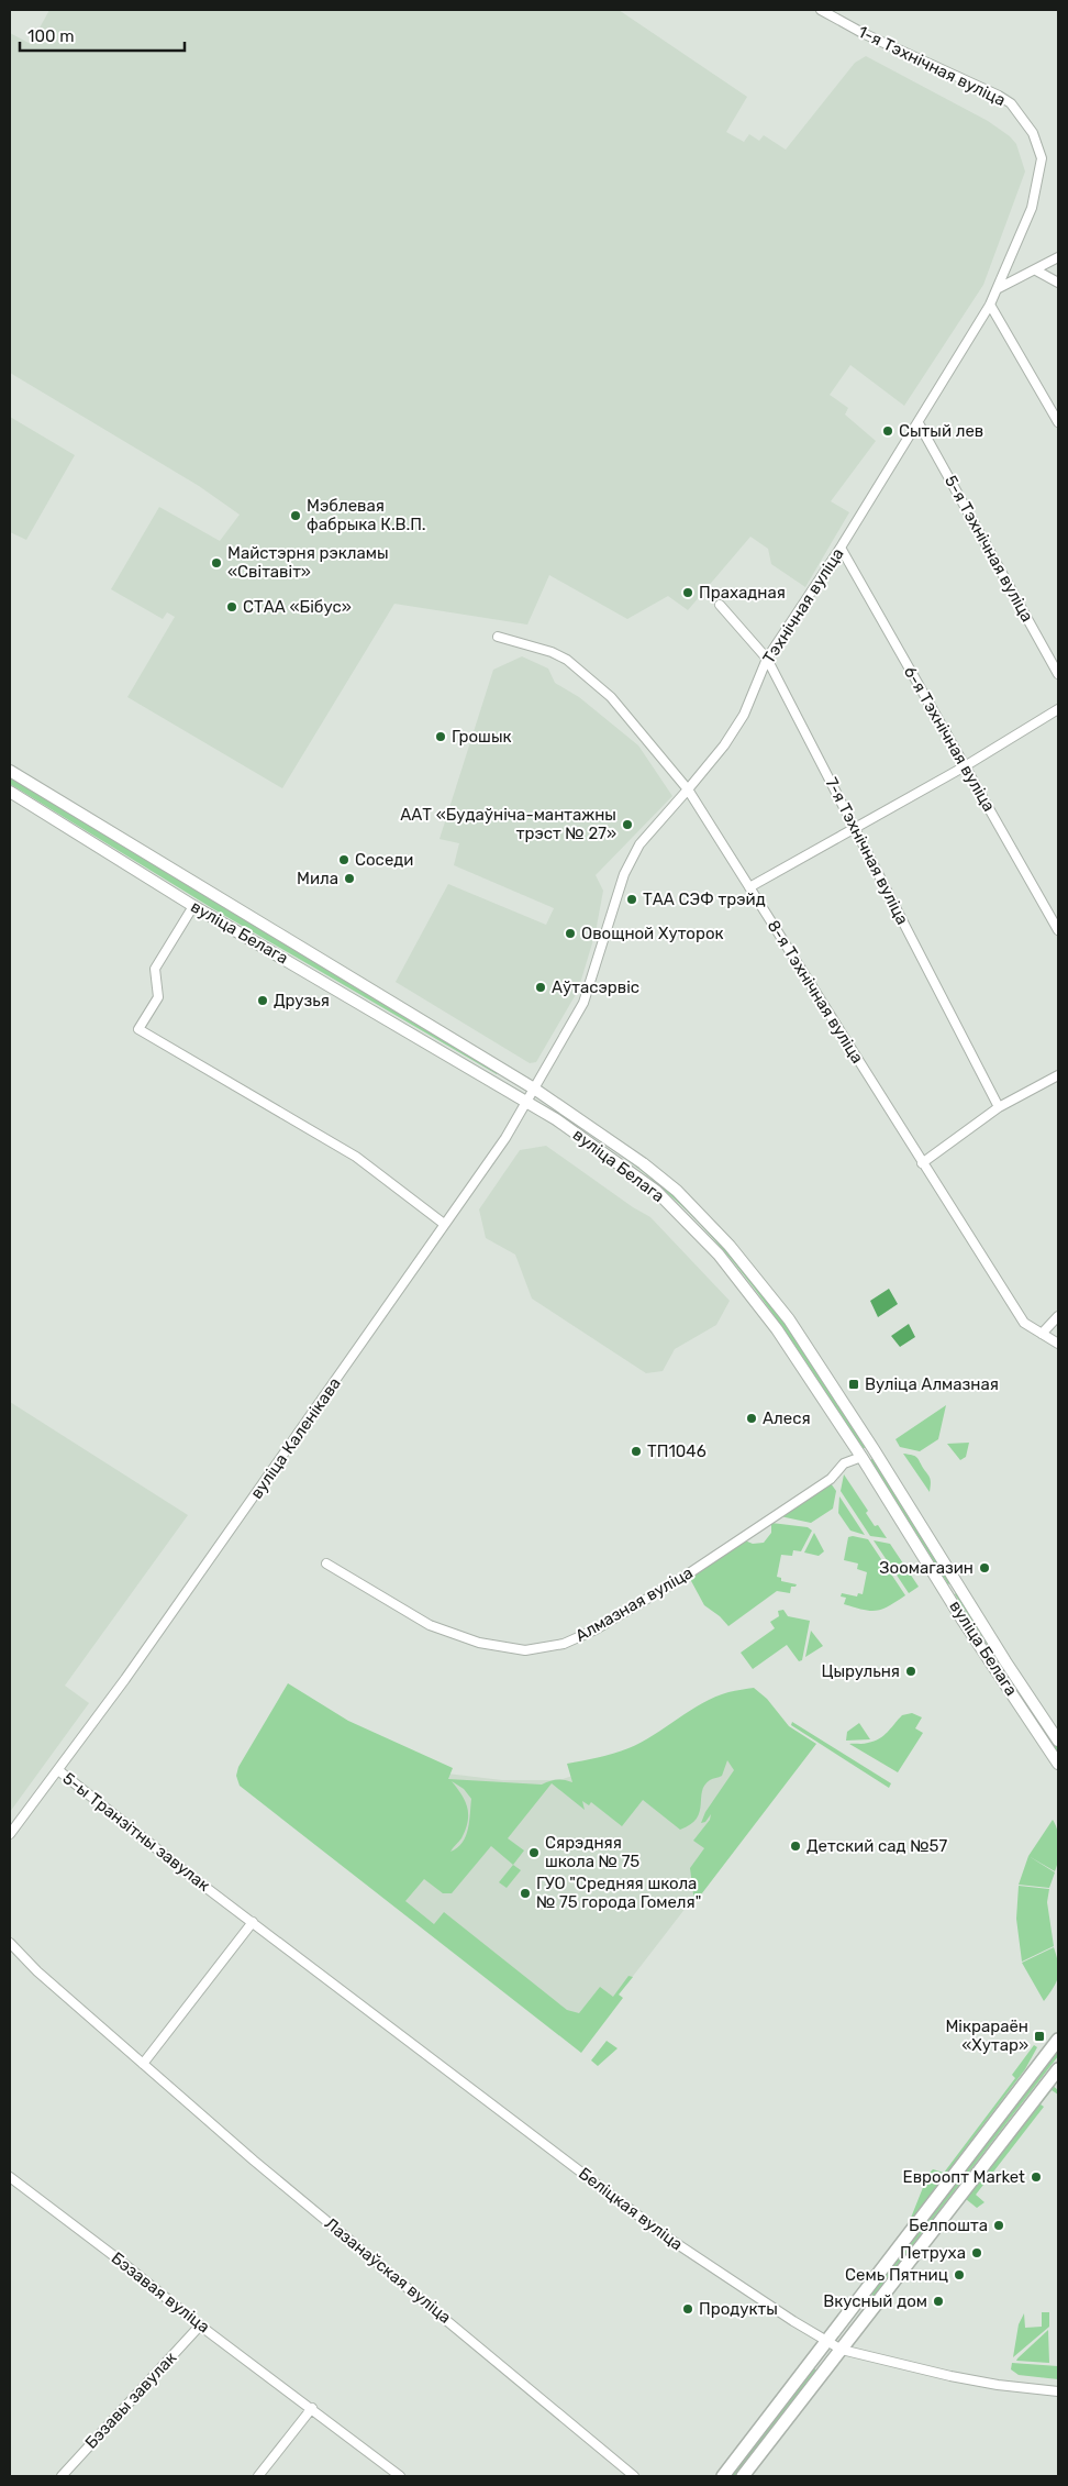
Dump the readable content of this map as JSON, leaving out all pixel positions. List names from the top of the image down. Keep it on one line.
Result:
{"streets":{"street":["1-я Тэхнічная вуліца","5-я Тэхнічная вуліца","Тэхнічная вуліца","6-я Тэхнічная вуліца","7-я Тэхнічная вуліца","вуліца Белага","8-я Тэхнічная вуліца","вуліца Каленікава","Алмазная вуліца","5-ы Транзітны завулак","Беліцкая вуліца","Лазанаўская вуліца","Бэзавая вуліца","Бэзавы завулак"]},"crossings":[["1-я Тэхнічная вуліца","Тэхнічная вуліца"],["5-я Тэхнічная вуліца","Тэхнічная вуліца"],["Тэхнічная вуліца","6-я Тэхнічная вуліца"],["Тэхнічная вуліца","7-я Тэхнічная вуліца"],["Тэхнічная вуліца","вуліца Белага"],["Тэхнічная вуліца","8-я Тэхнічная вуліца"],["Тэхнічная вуліца","вуліца Каленікава"],["вуліца Белага","вуліца Каленікава"],["вуліца Белага","Алмазная вуліца"],["вуліца Каленікава","5-ы Транзітны завулак"],["5-ы Транзітны завулак","Беліцкая вуліца"],["Бэзавая вуліца","Бэзавы завулак"]],"places":{"other":["Сытый лев","Мэблевая фабрыка К.В.П.","Майстэрня рэкламы «Світавіт»","Прахадная","СТАА «Бібус»","Грошык","ААТ «Будаўніча-мантажны трэст № 27»","Соседи","Мила","ТАА СЭФ трэйд","Овощной Хуторок","Аўтасэрвіс","Друзья","Алеся","ТП1046","Зоомагазин","Цырульня","Детский сад №57","Сярэдняя школа № 75","ГУО \"Средняя школа № 75 города Гомеля\"","Евроопт Market","Белпошта","Петруха","Семь Пятниц","Вкусный дом","Продукты"],"transit":["Вуліца Алмазная","Мікрараён «Хутар»"]},"scale_bar":"100 m"}
